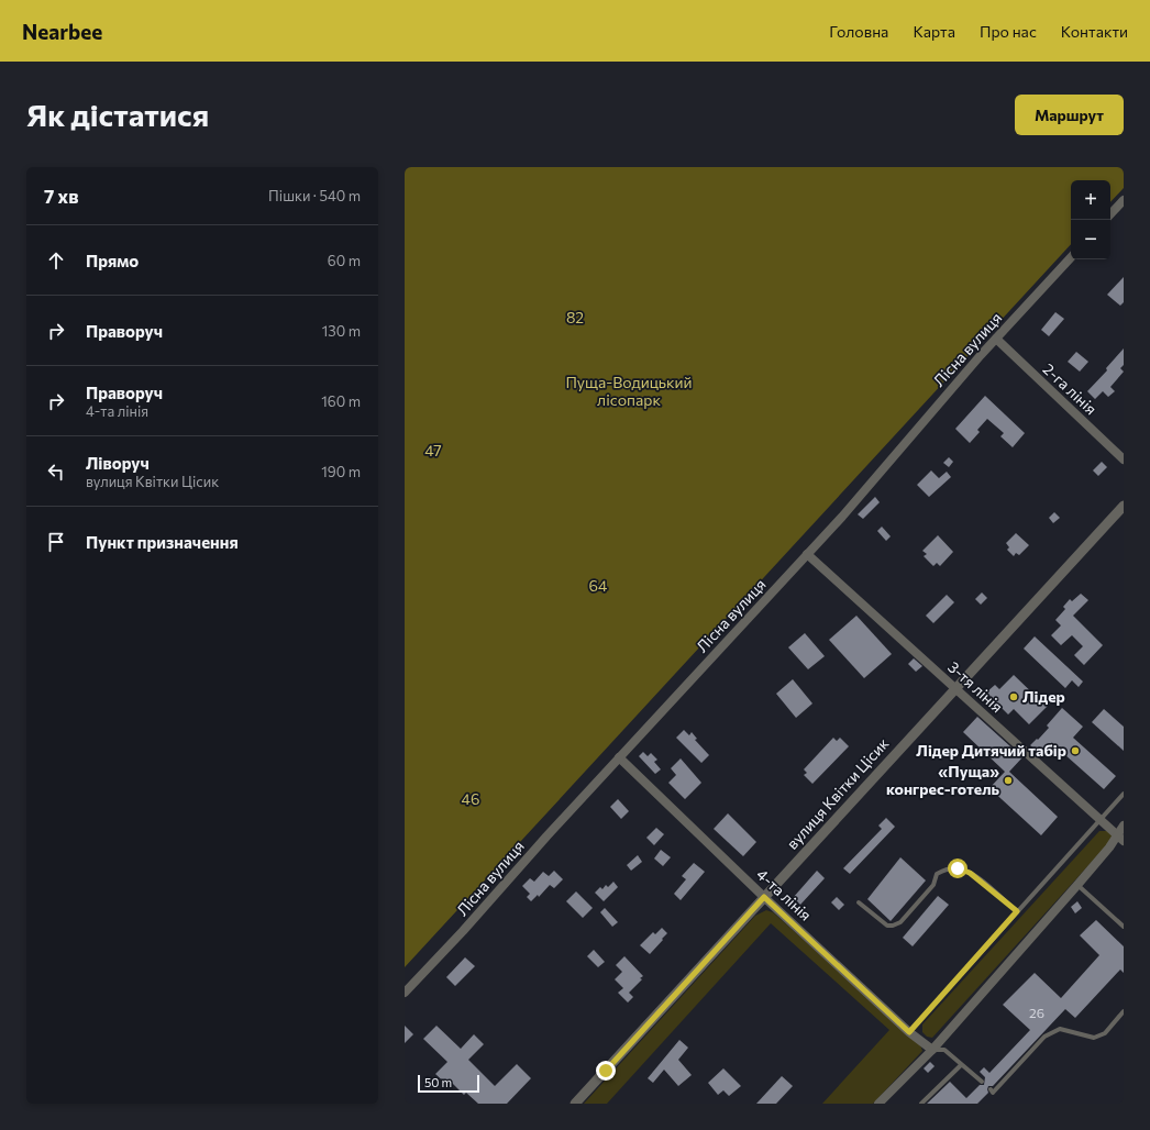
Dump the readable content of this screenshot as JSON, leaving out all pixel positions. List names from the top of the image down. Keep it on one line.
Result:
{"streets":{"street":["Лісна вулиця","2-га лінія","3-тя лінія","вулиця Квітки Цісик","4-та лінія"]},"crossings":[["Лісна вулиця","2-га лінія"],["Лісна вулиця","3-тя лінія"],["Лісна вулиця","4-та лінія"],["3-тя лінія","вулиця Квітки Цісик"],["вулиця Квітки Цісик","4-та лінія"]],"parks":["82","Пуща-Водицький лісопарк","47","64","46"],"places":["Лідер","Лідер Дитячий табір","«Пуща» конгрес-готель"],"house_numbers":["26"],"scale_bar":"50 m","page":{"header":"Nearbee","nav":["Головна","Карта","Про нас","Контакти"],"buttons":"Маршрут","title":"Як дістатися","heading":["7 хв","Пішки · 540 m"],"map_buttons":["+","−"],"list":[["Прямо","60 m"],["Праворуч","130 m"],["Праворуч","4-та лінія","160 m"],["Ліворуч","вулиця Квітки Цісик","190 m"],"Пункт призначення"],"scale":"50 m"}}
